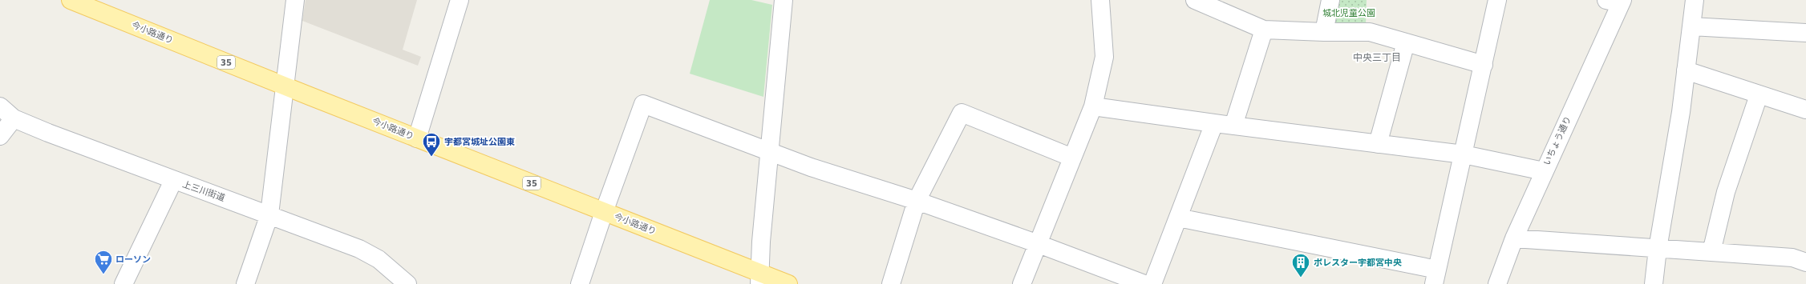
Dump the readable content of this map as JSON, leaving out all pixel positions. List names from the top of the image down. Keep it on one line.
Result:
{"streets":{"main road":["今小路通り","35"],"street":["いちょう通り","上三川街道"]},"districts":["中央三丁目"],"parks":["城北児童公園"],"places":{"bus stop":["宇都宮城址公園東"],"supermarket":["ローソン"],"building":["ポレスター宇都宮中央"]}}
